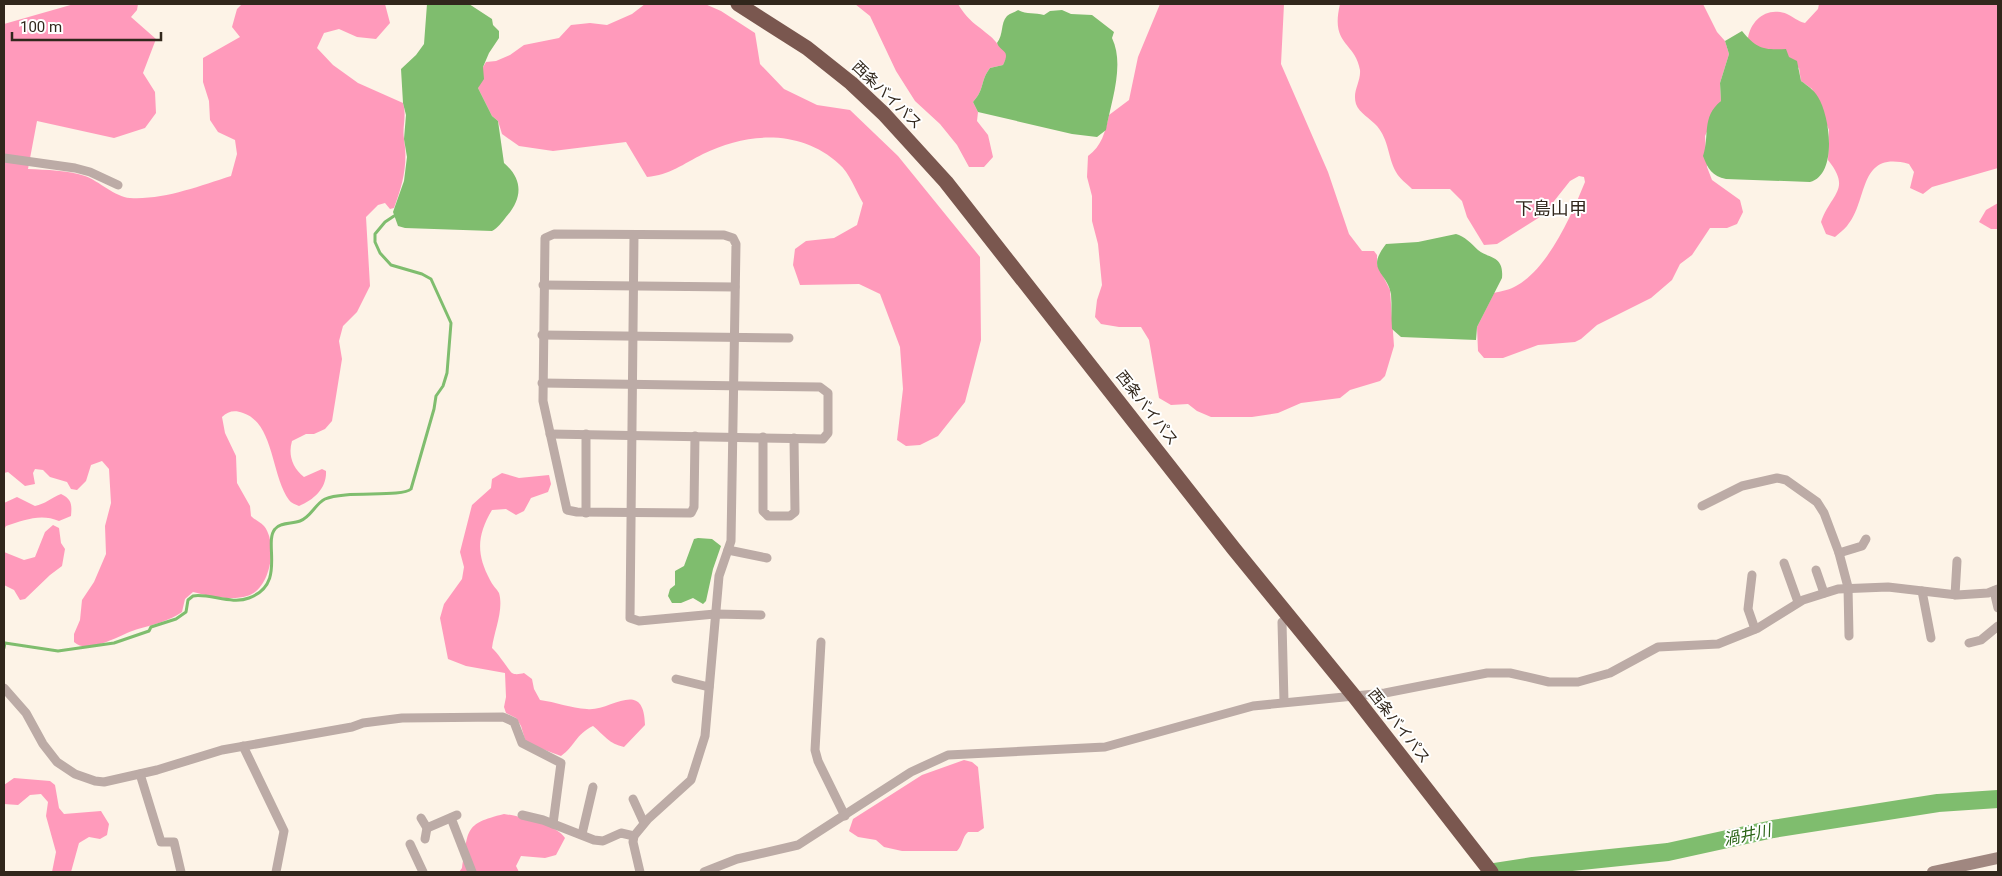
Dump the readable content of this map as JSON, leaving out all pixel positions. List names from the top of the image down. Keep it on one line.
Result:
{"streets":{"highway":["西条バイパス"]},"districts":["下島山甲"],"water":["渦井川"],"scale_bar":"100 m"}
